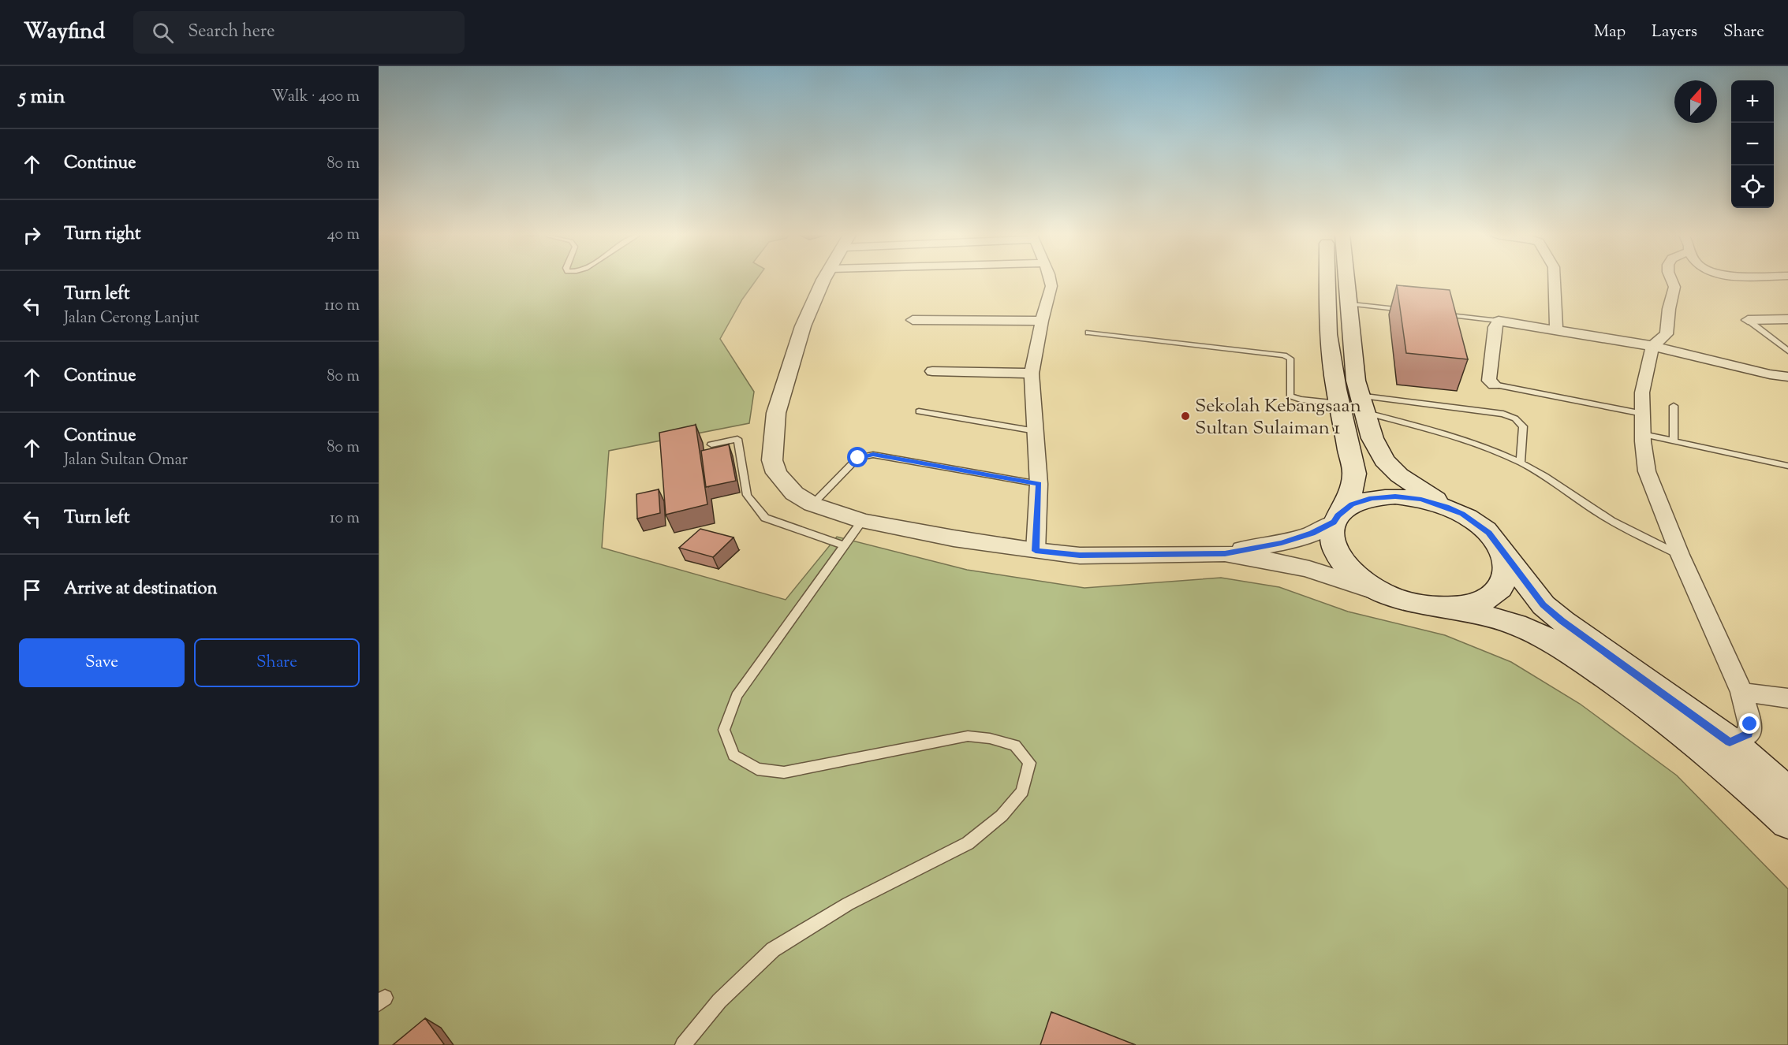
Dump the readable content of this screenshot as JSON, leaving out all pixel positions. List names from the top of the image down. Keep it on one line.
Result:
{"places":["Sekolah Kebangsaan Sultan Sulaiman 1"],"north":"top","page":{"header":"Wayfind","search":"Search here","nav":["Map","Layers","Share"],"heading":["5 min","Walk · 400 m"],"map_buttons":["+","−"],"list":[["Continue","80 m"],["Turn right","40 m"],["Turn left","Jalan Cerong Lanjut","110 m"],["Continue","80 m"],["Continue","Jalan Sultan Omar","80 m"],["Turn left","10 m"],"Arrive at destination"],"buttons":["Save","Share"]}}
